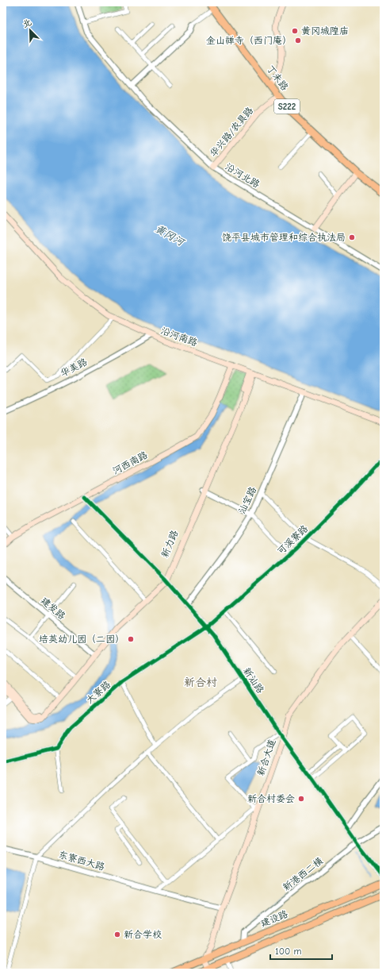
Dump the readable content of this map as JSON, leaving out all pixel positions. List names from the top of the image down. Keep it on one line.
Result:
{"streets":{"main road":["丁未路","S222","华兴路/农具路","沿河南路","河西南路","新力路","新合大道","建设路"],"street":["沿河北路","华美路","汕宝路","可溪寮路","建发路","新汕路","大寮路","东寮西大路","新港西二横"]},"crossings":[["丁未路","华兴路/农具路"],["华兴路/农具路","沿河北路"],["沿河南路","华美路"],["沿河南路","河西南路"],["沿河南路","汕宝路"],["沿河南路","新力路"],["河西南路","新汕路"],["汕宝路","新汕路"],["可溪寮路","新汕路"],["可溪寮路","大寮路"],["新力路","建发路"],["新力路","新汕路"],["新汕路","大寮路"],["新汕路","新合大道"],["新汕路","新港西二横"],["新合大道","东寮西大路"],["新合大道","建设路"],["新港西二横","建设路"]],"districts":["新合村"],"water":["黄冈河"],"places":["黄冈城隍庙","金山禅寺（西门庵）","饶平县城市管理和综合执法局","培英幼儿园（二园）","新合村委会","新合学校"],"scale_bar":"100 m","north":"top left"}
